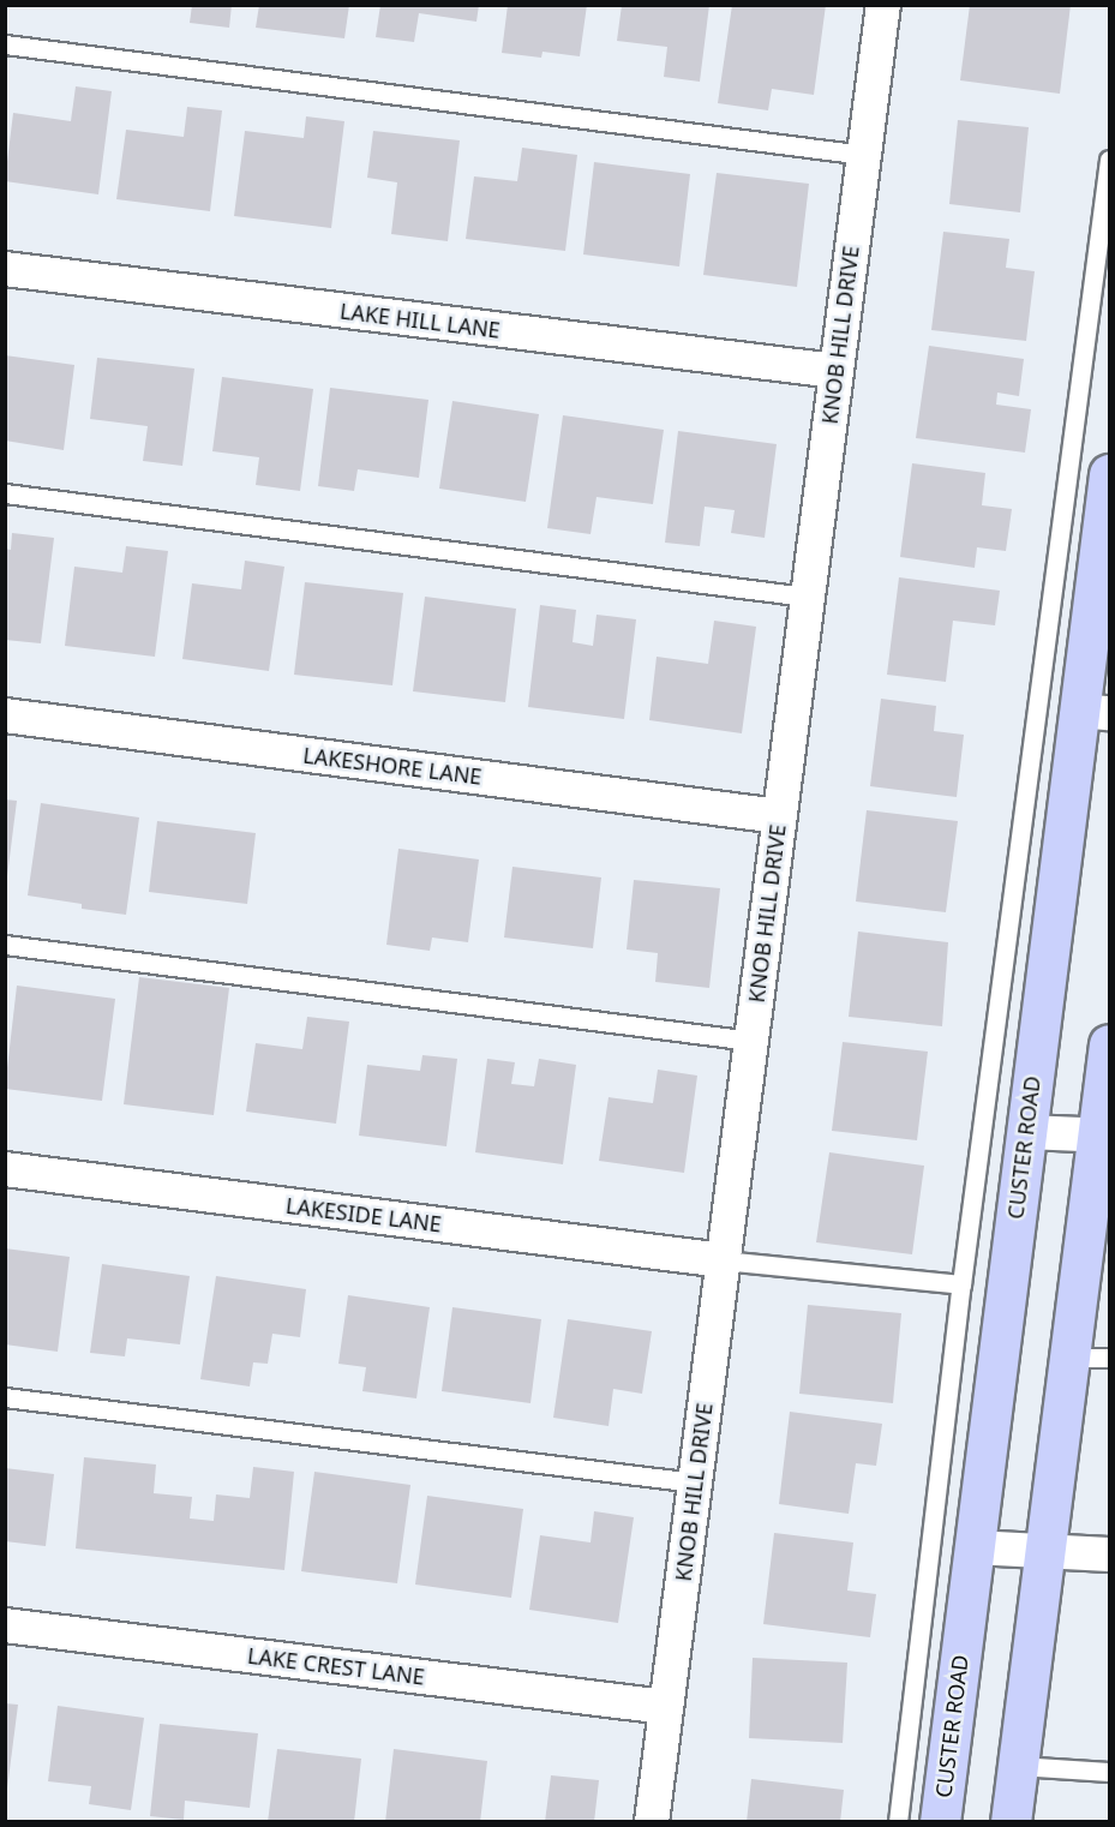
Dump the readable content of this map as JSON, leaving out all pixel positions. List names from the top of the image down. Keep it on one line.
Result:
{"streets":{"main road":["CUSTER ROAD"],"street":["LAKE HILL LANE","KNOB HILL DRIVE","LAKESHORE LANE","LAKESIDE LANE","LAKE CREST LANE"]},"crossings":[["LAKE HILL LANE","KNOB HILL DRIVE"],["KNOB HILL DRIVE","LAKESHORE LANE"],["KNOB HILL DRIVE","LAKESIDE LANE"],["KNOB HILL DRIVE","LAKE CREST LANE"]]}
